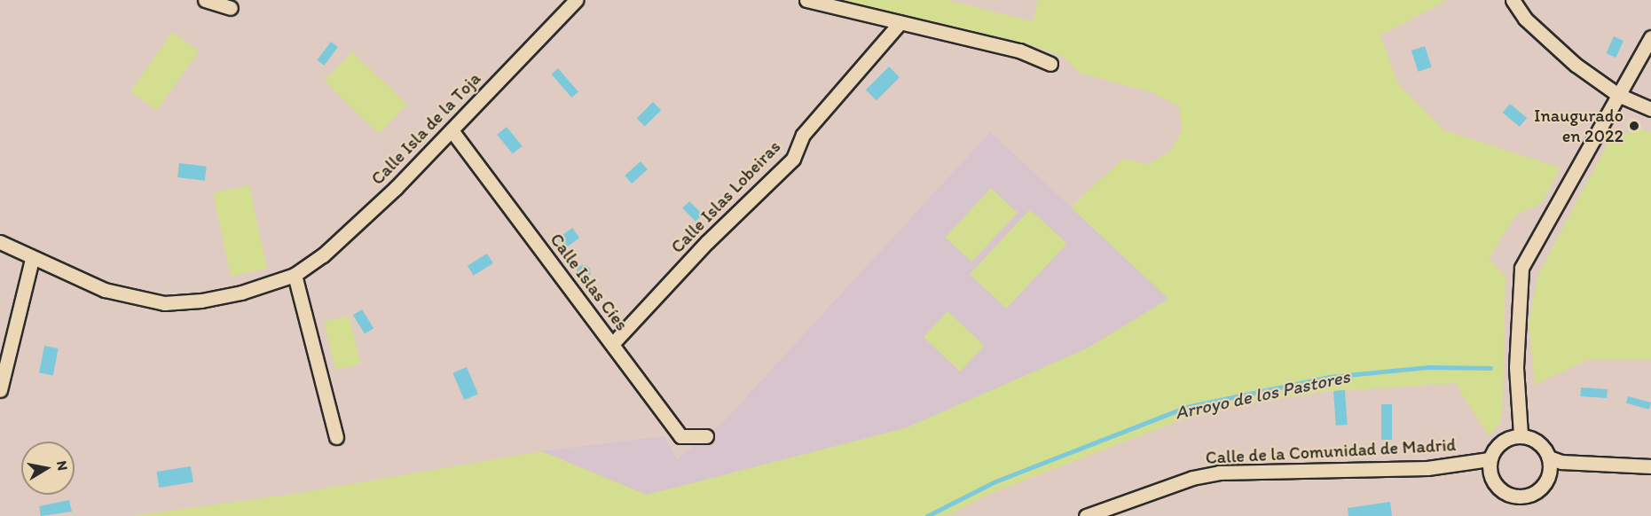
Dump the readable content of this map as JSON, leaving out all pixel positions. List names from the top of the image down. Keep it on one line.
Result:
{"streets":{"street":["Calle Isla de la Toja","Calle Islas Lobeiras","Calle Islas Cíes","Calle de la Comunidad de Madrid"]},"crossings":[["Calle Isla de la Toja","Calle Islas Cíes"],["Calle Islas Lobeiras","Calle Islas Cíes"]],"water":["Arroyo de los Pastores"],"places":["Inaugurado en 2022"],"north":"right"}
